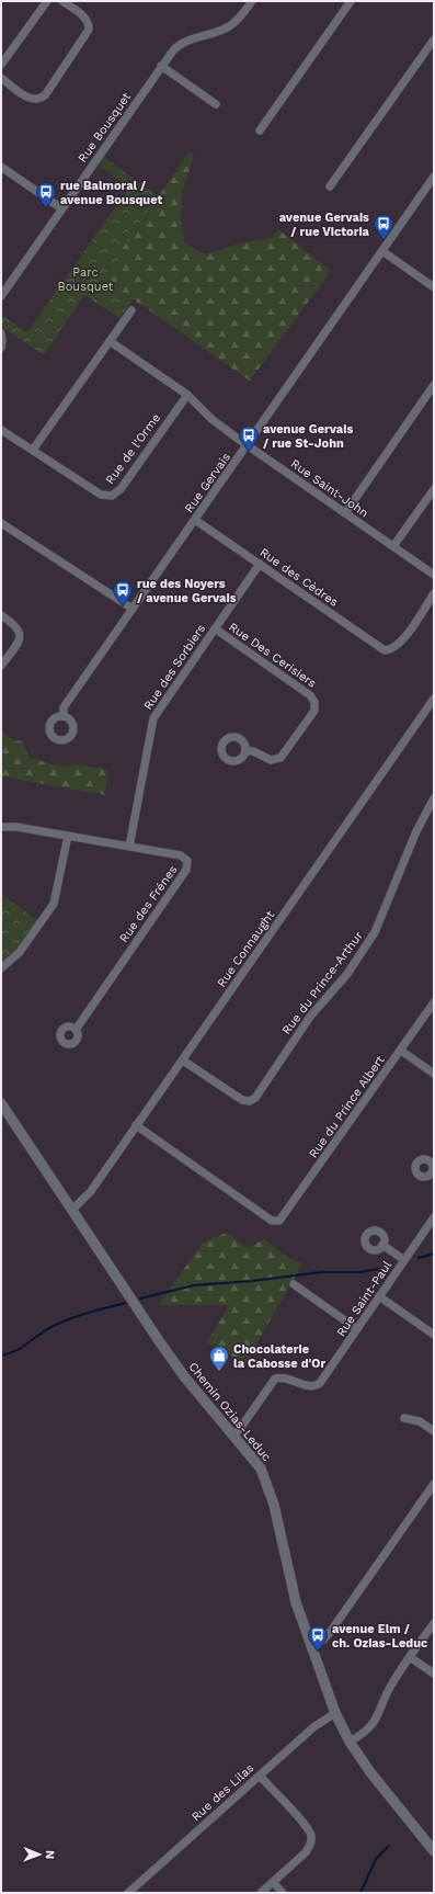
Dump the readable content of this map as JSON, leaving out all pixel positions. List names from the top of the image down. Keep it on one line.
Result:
{"streets":{"street":["Rue Bousquet","Rue de l'Orme","Rue Gervais","Rue Saint-John","Rue des Cèdres","Rue Des Cerisiers","Rue des Sorbiers","Rue des Frénes","Rue Connaught","Rue du Prince-Arthur","Rue du Prince Albert","Rue Saint-Paul","Chemin Ozias-Leduc","Rue des Lilas"]},"crossings":[["Rue de l'Orme","Rue Saint-John"],["Rue Gervais","Rue Saint-John"],["Rue Gervais","Rue des Cèdres"],["Rue des Cèdres","Rue des Sorbiers"],["Rue Des Cerisiers","Rue des Sorbiers"],["Rue des Sorbiers","Rue des Frénes"],["Rue Connaught","Rue du Prince-Arthur"],["Rue Connaught","Rue du Prince Albert"],["Rue Connaught","Chemin Ozias-Leduc"],["Rue Saint-Paul","Chemin Ozias-Leduc"],["Chemin Ozias-Leduc","Rue des Lilas"]],"parks":["Parc Bousquet"],"places":{"bus stop":["rue Balmoral / avenue Bousquet","avenue Gervais / rue Victoria","avenue Gervais / rue St-John","rue des Noyers / avenue Gervais","avenue Elm / ch. Ozias-Leduc"],"shop":["Chocolaterie la Cabosse d'Or"]},"north":"right"}
